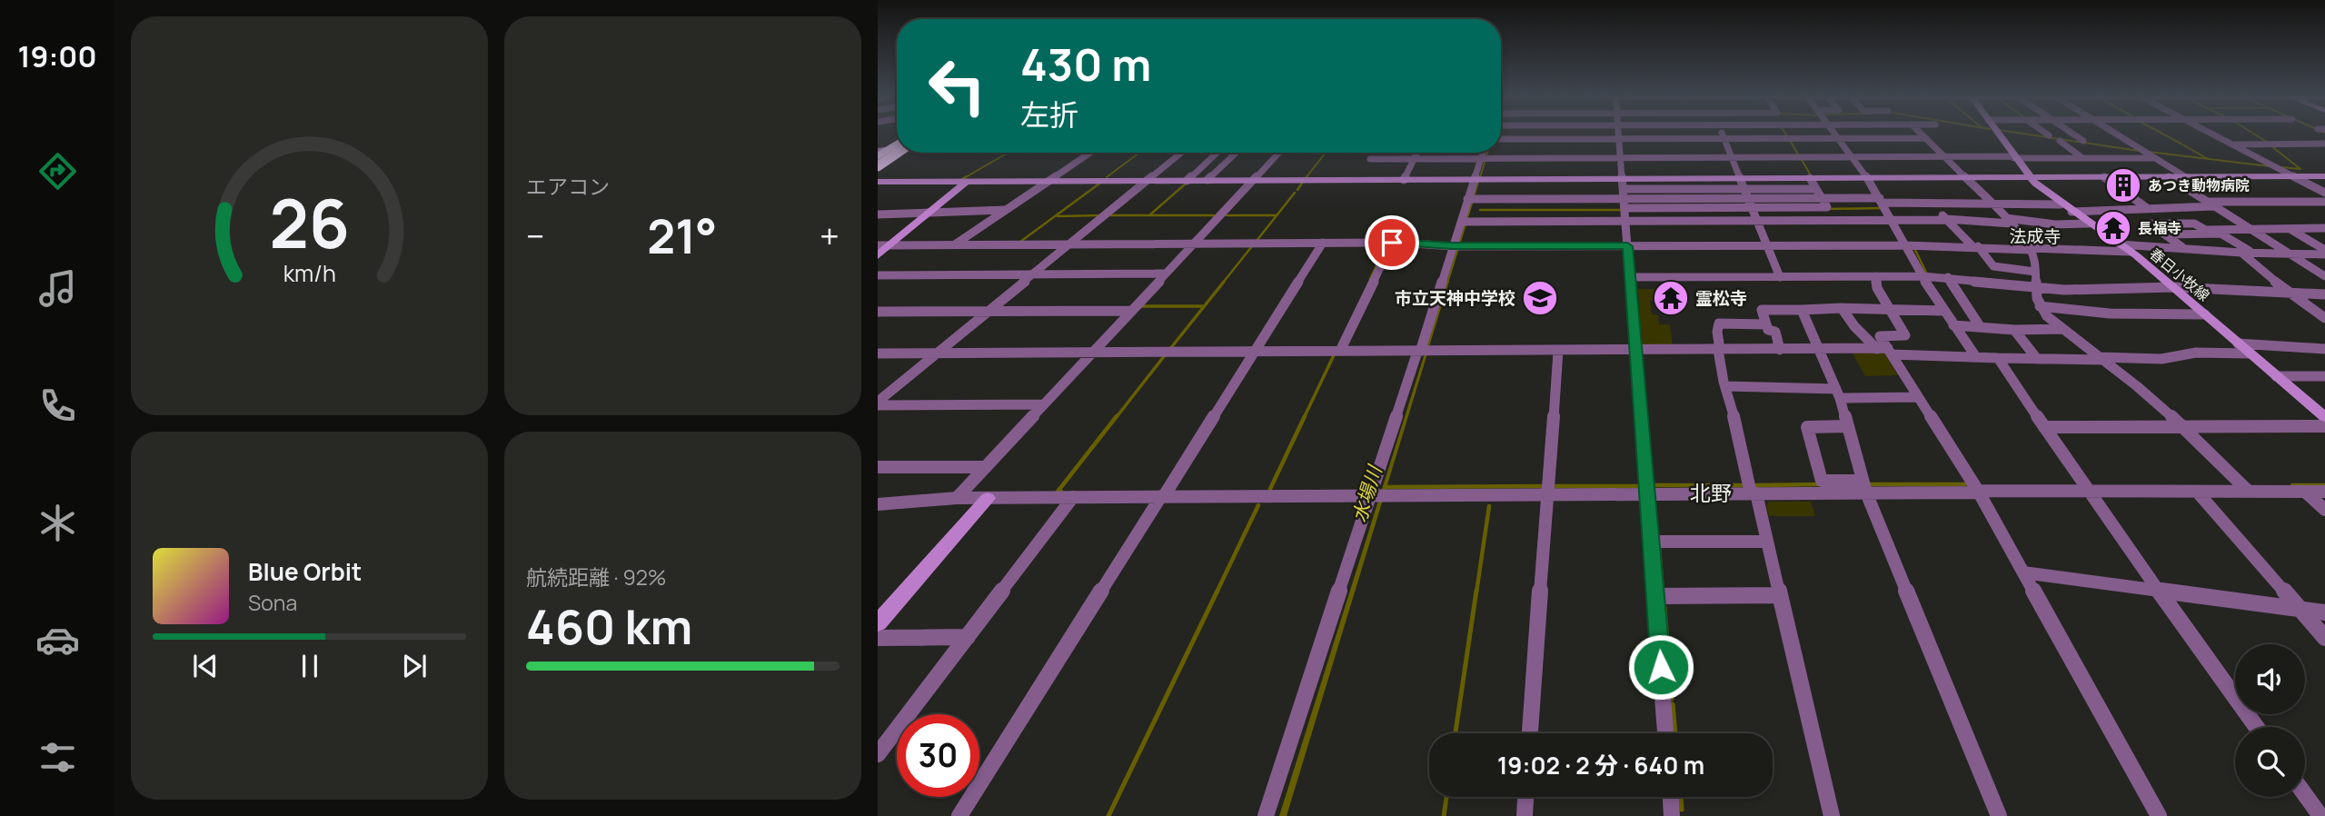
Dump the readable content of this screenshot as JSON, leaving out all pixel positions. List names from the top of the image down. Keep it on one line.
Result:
{"streets":{"street":["春日小牧線"]},"districts":["法成寺","北野"],"water":["水場川"],"places":{"building":["あつき動物病院"],"temple":["長福寺","霊松寺"],"school or university":["市立天神中学校"]},"page":{"tabs":"19:00","tile":["エアコン",["航続距離 · 92%","460 km"]],"turn":["430 m","左折"],"heat":["−","21°","+"],"song":["Blue Orbit","Sona"],"limit":"30","trip":"19:02 · 2 分 · 640 m","gauge":["26","km/h"]}}
